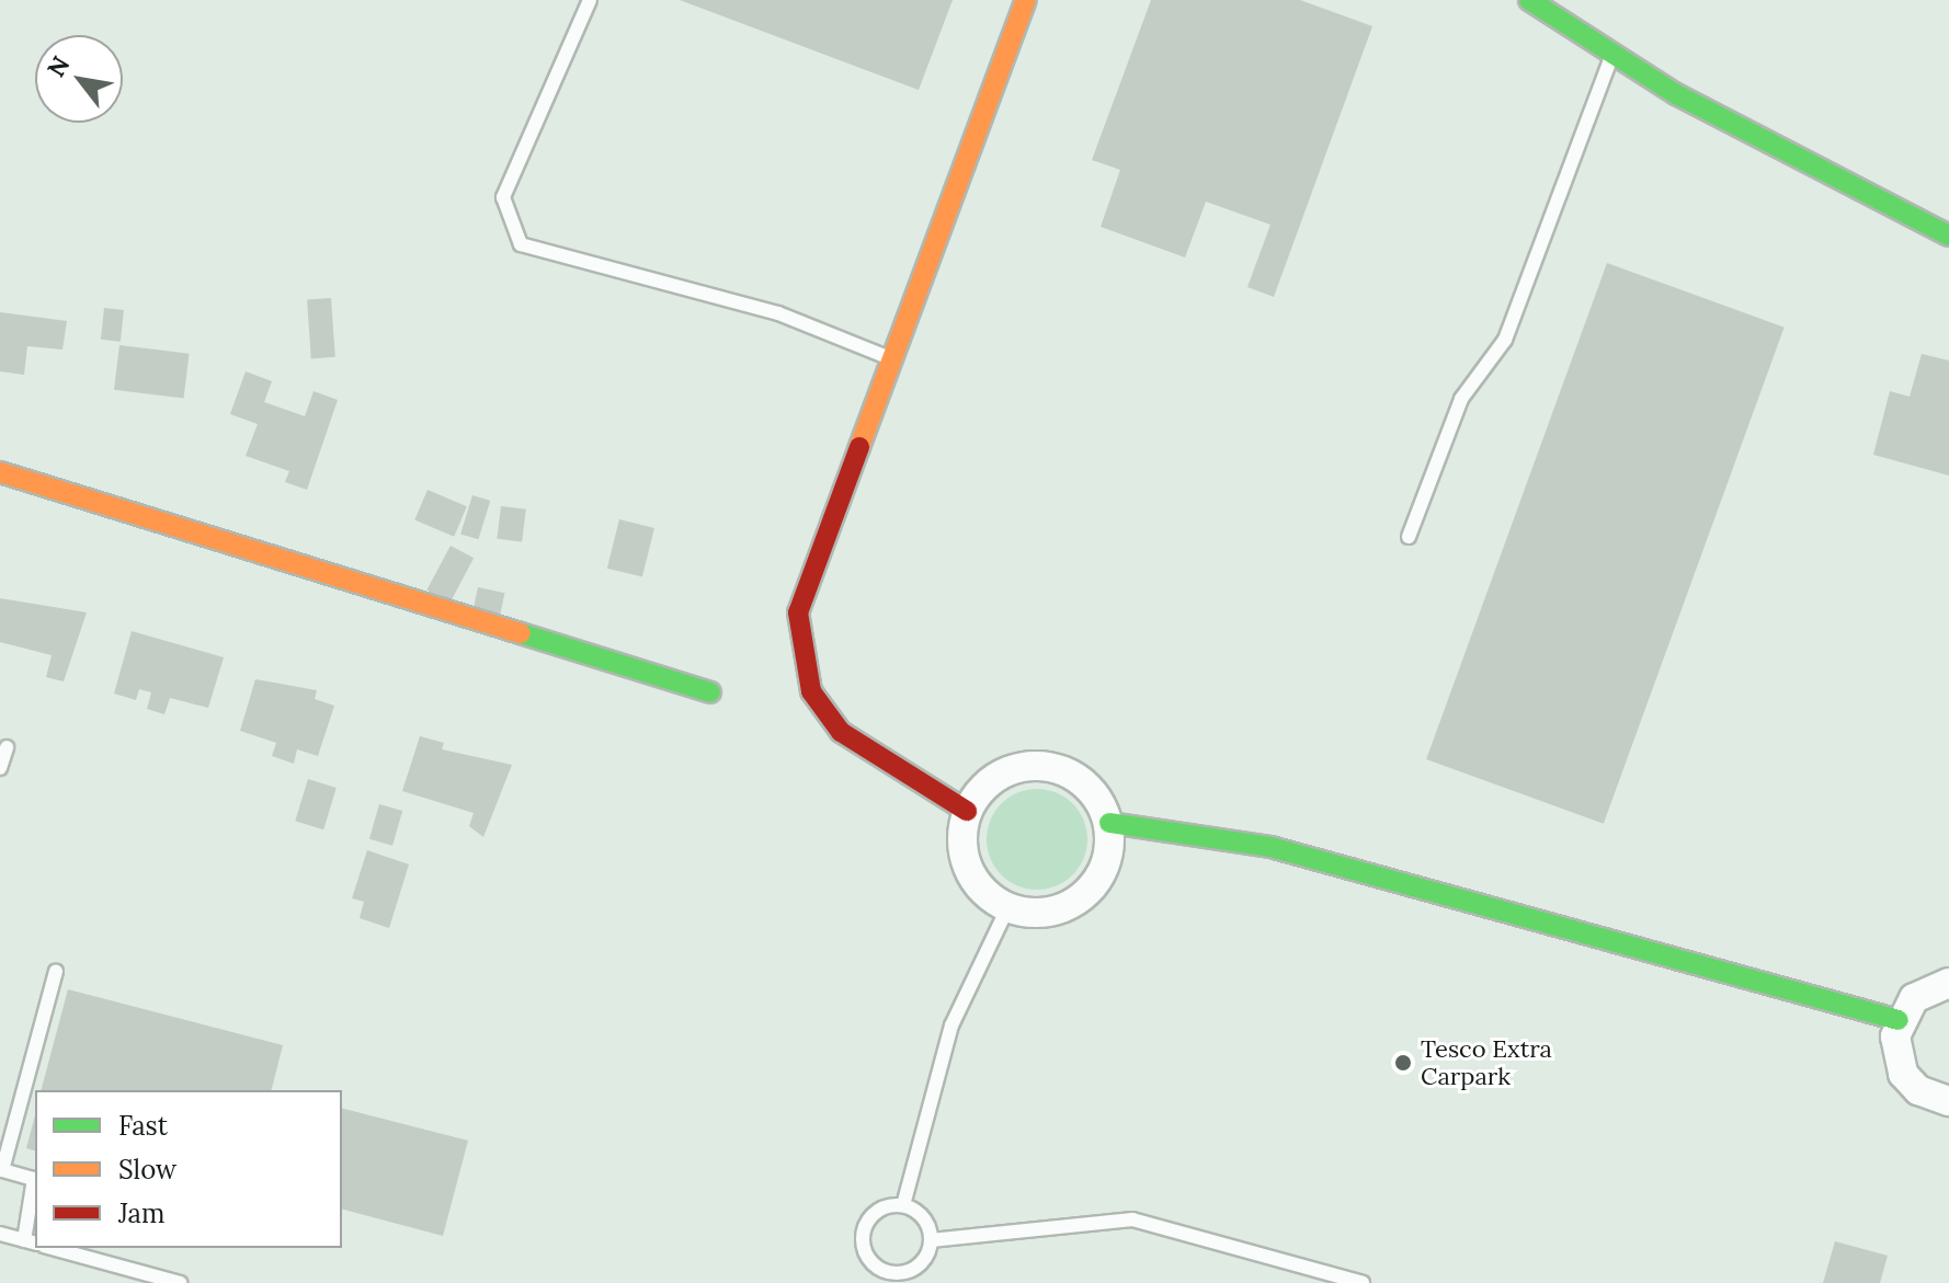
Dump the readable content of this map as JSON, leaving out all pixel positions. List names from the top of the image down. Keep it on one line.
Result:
{"places":["Tesco Extra Carpark"],"legend":["Fast","Slow","Jam"],"north":"top left"}
